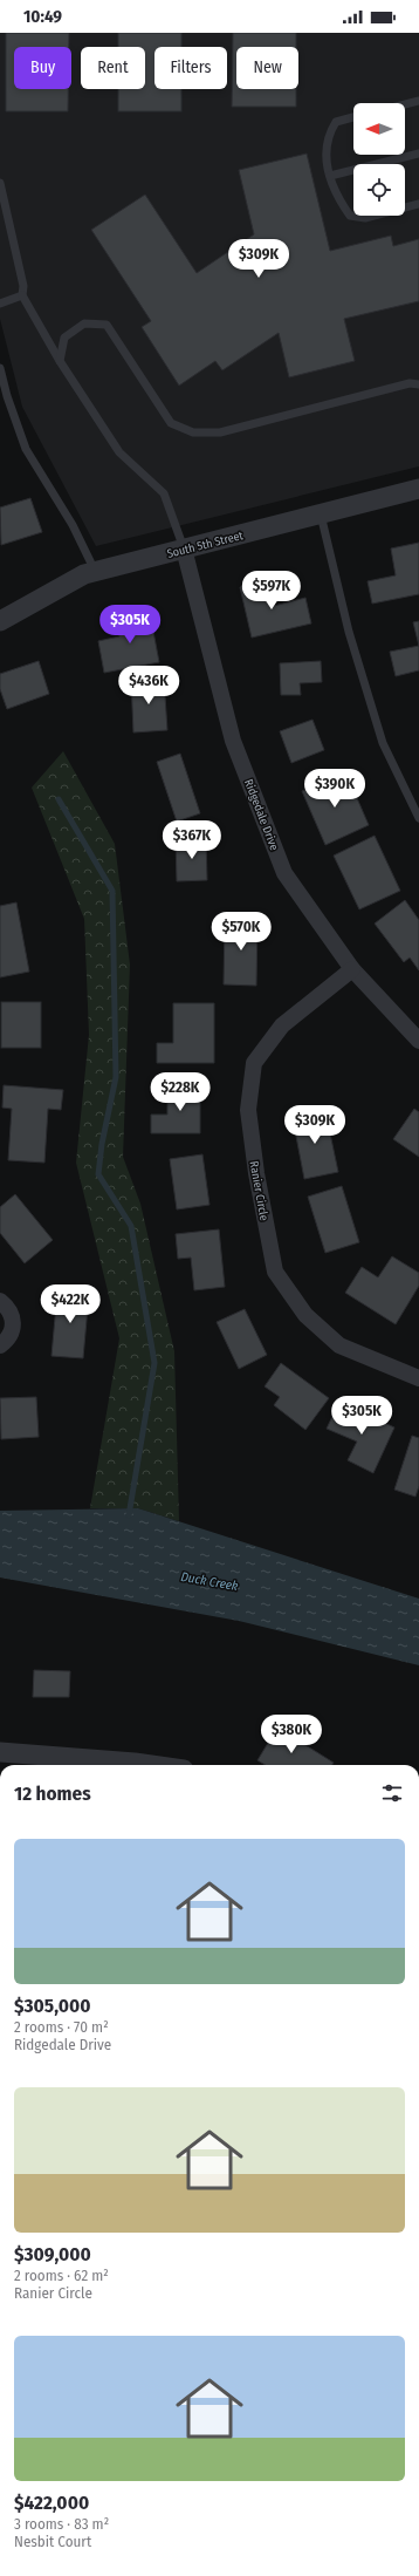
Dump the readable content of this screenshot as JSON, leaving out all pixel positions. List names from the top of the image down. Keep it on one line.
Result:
{"streets":{"street":["South 5th Street","Ridgedale Drive","Ranier Circle"]},"crossings":[["South 5th Street","Ridgedale Drive"],["Ridgedale Drive","Ranier Circle"]],"water":["Duck Creek"],"north":"left","page":{"status":"10:49","chip":["Buy","Rent","Filters","New"],"price":["$309K","$597K","$305K","$436K","$390K","$367K","$570K","$228K","$309K","$422K","$305K","$380K"],"heading":"12 homes","list":[{"name":"$305,000","note":"2 rooms · 70 m² · Ridgedale Drive"},{"name":"$309,000","note":"2 rooms · 62 m² · Ranier Circle"},{"name":"$422,000","note":"3 rooms · 83 m² · Nesbit Court"}]}}
